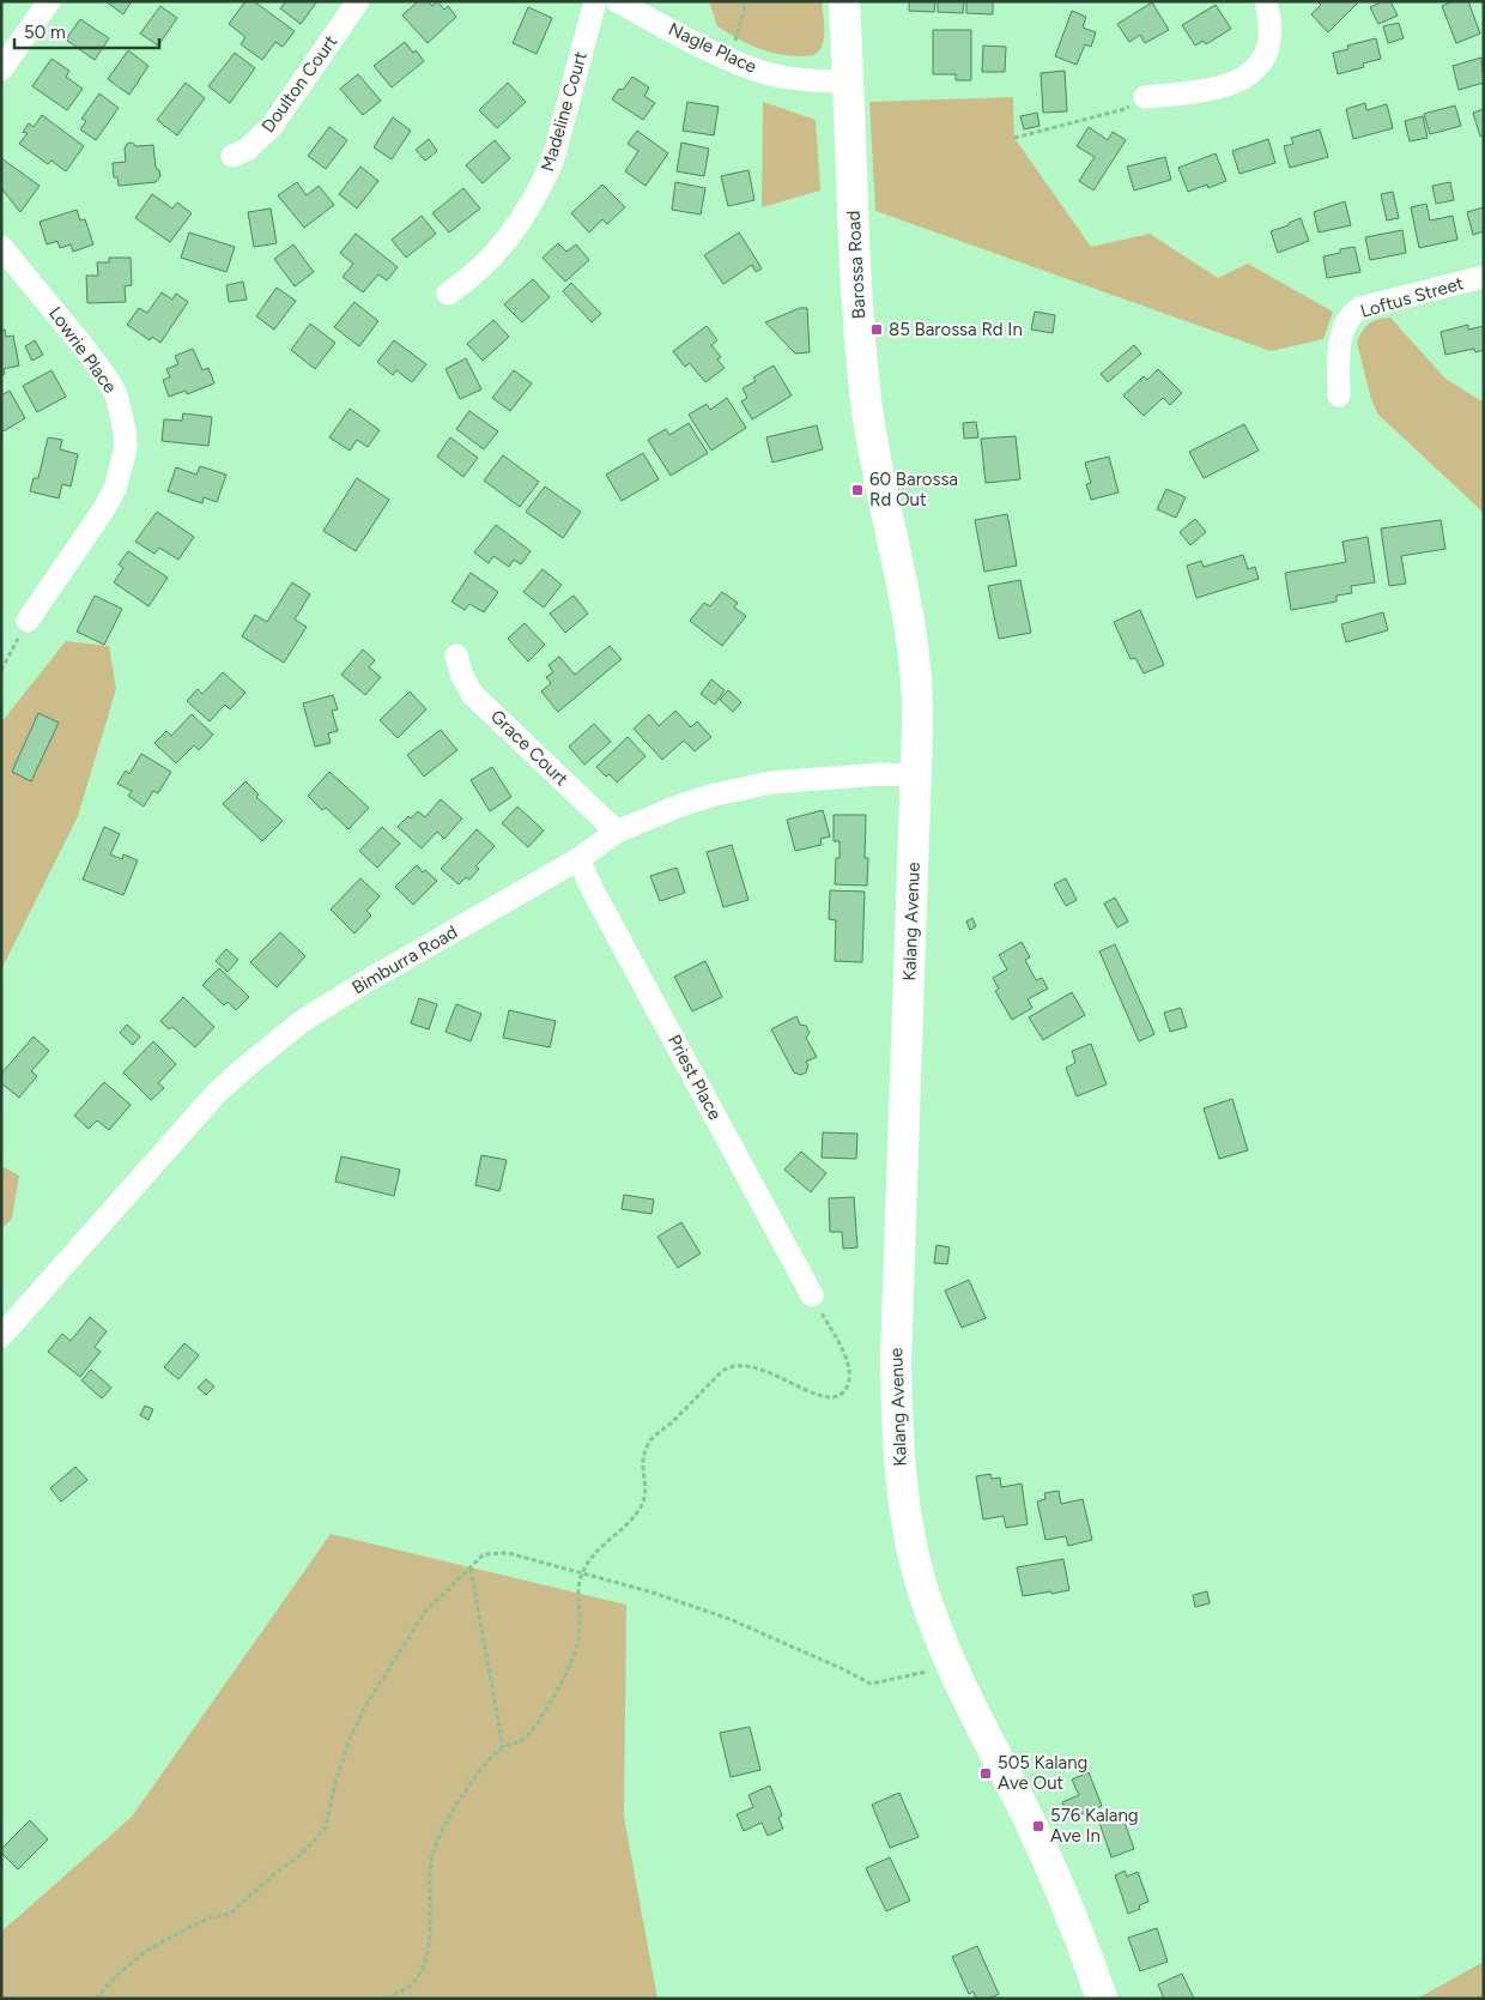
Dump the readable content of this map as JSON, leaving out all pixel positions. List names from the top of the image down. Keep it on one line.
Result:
{"streets":{"street":["Nagle Place","Doulton Court","Madeline Court","Barossa Road","Loftus Street","Lowrie Place","Grace Court","Kalang Avenue","Bimburra Road","Priest Place"]},"crossings":[["Nagle Place","Barossa Road"],["Barossa Road","Kalang Avenue"],["Barossa Road","Bimburra Road"],["Grace Court","Bimburra Road"],["Kalang Avenue","Bimburra Road"],["Bimburra Road","Priest Place"]],"places":{"transit":["85 Barossa Rd In","60 Barossa Rd Out","505 Kalang Ave Out","576 Kalang Ave In"]},"scale_bar":"50 m"}
